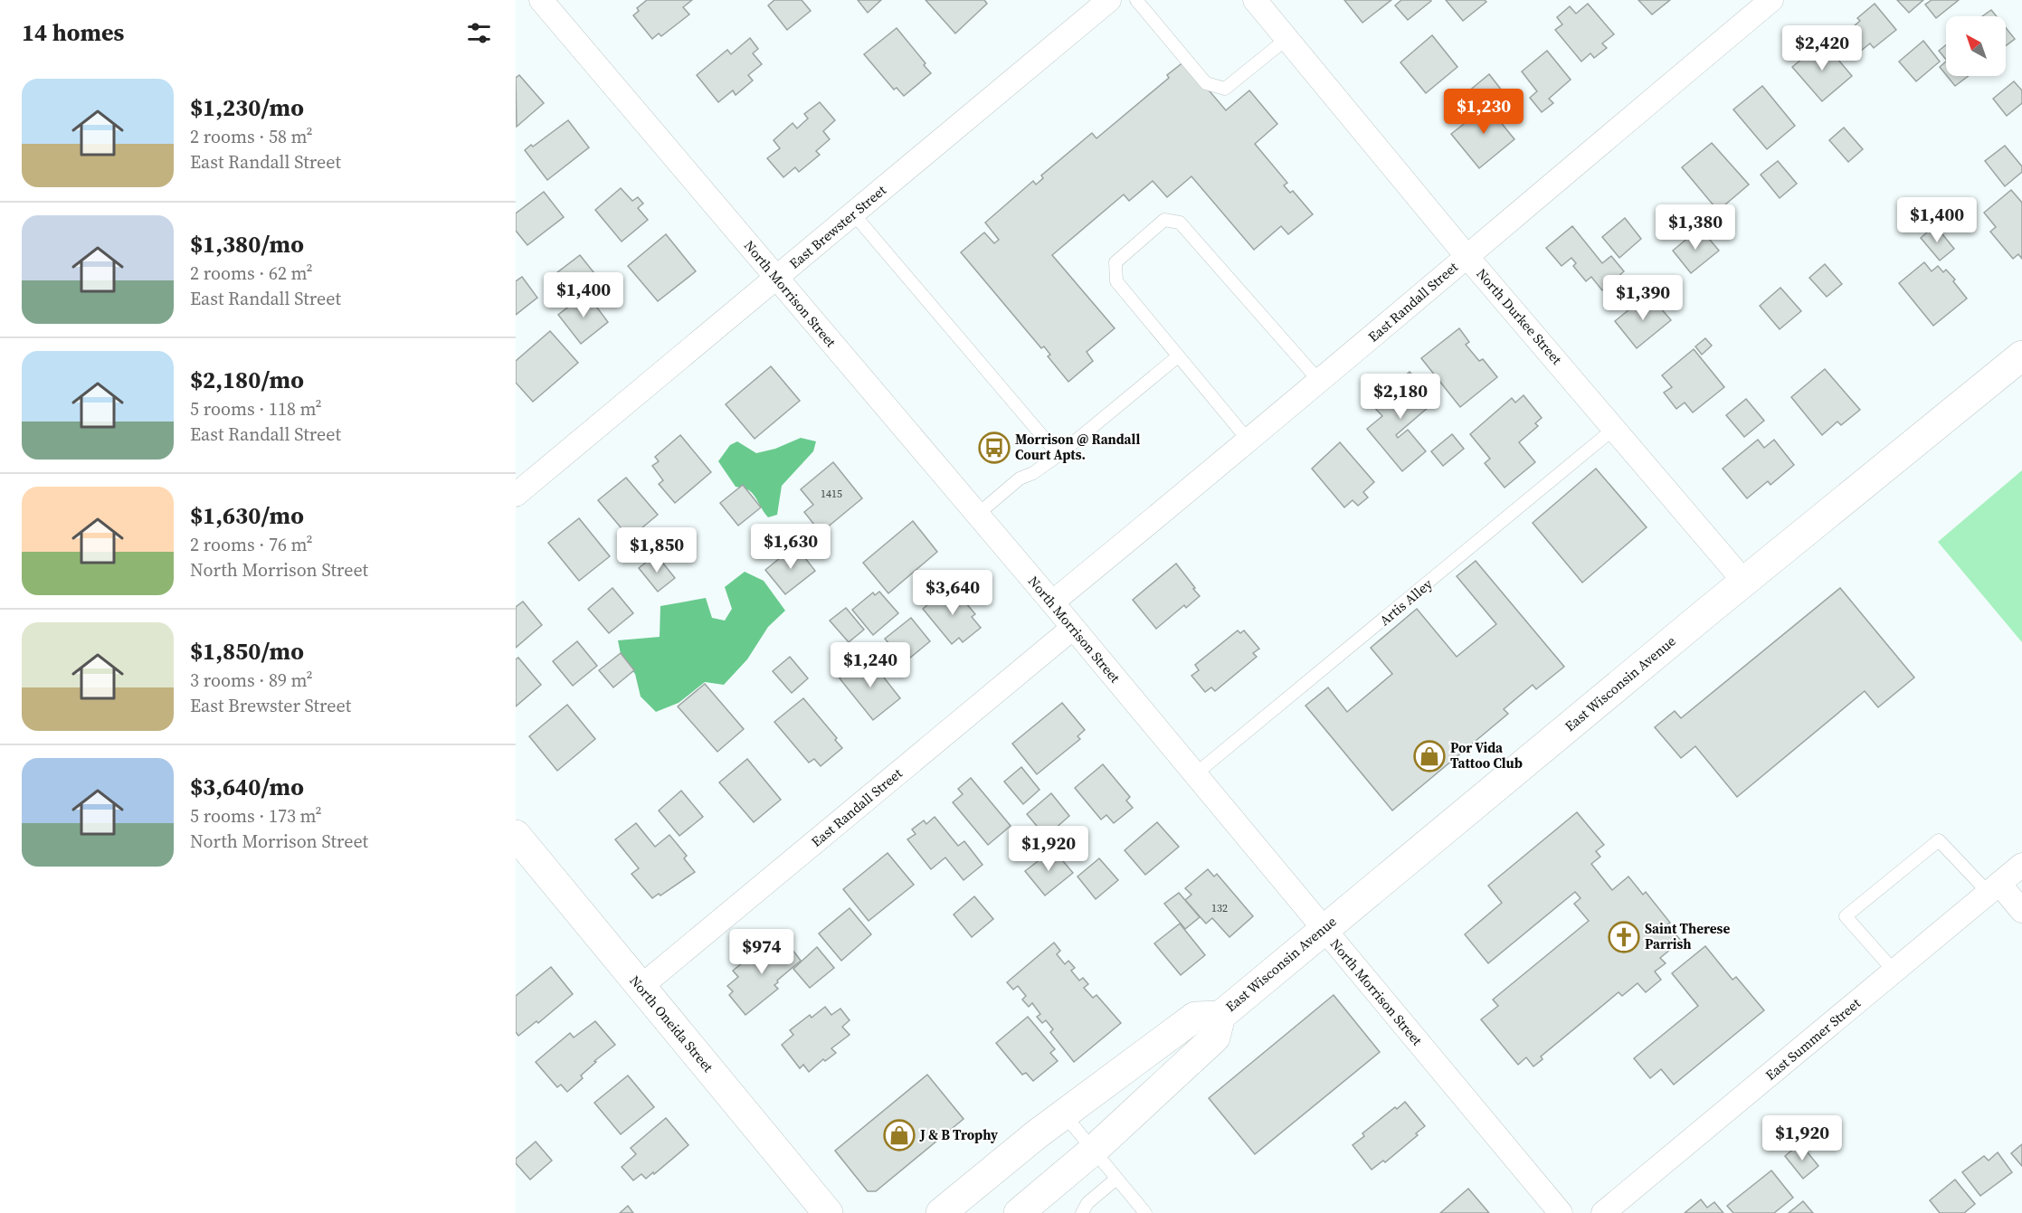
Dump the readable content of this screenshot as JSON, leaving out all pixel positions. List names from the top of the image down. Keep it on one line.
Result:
{"streets":{"main road":["East Wisconsin Avenue","North Oneida Street"],"street":["East Brewster Street","North Morrison Street","East Randall Street","North Durkee Street","East Summer Street"],"lane":["Artis Alley"]},"crossings":[["East Brewster Street","North Morrison Street"],["North Morrison Street","East Randall Street"],["North Morrison Street","Artis Alley"],["North Morrison Street","East Wisconsin Avenue"],["East Randall Street","North Durkee Street"],["East Randall Street","North Oneida Street"],["North Durkee Street","Artis Alley"],["North Durkee Street","East Wisconsin Avenue"]],"places":{"bus stop":["Morrison @ Randall Court Apts."],"shop":["Por Vida Tattoo Club","J & B Trophy"],"church":["Saint Therese Parrish"]},"house_numbers":["1415","132"],"north":"top left","page":{"heading":"14 homes","price":["$2,420","$1,230","$1,400","$1,380","$1,400","$1,390","$2,180","$1,630","$1,850","$3,640","$1,240","$1,920","$974","$1,920"],"list":[{"name":"$1,230/mo","note":"2 rooms · 58 m² · East Randall Street"},{"name":"$1,380/mo","note":"2 rooms · 62 m² · East Randall Street"},{"name":"$2,180/mo","note":"5 rooms · 118 m² · East Randall Street"},{"name":"$1,630/mo","note":"2 rooms · 76 m² · North Morrison Street"},{"name":"$1,850/mo","note":"3 rooms · 89 m² · East Brewster Street"},{"name":"$3,640/mo","note":"5 rooms · 173 m² · North Morrison Street"}]}}
